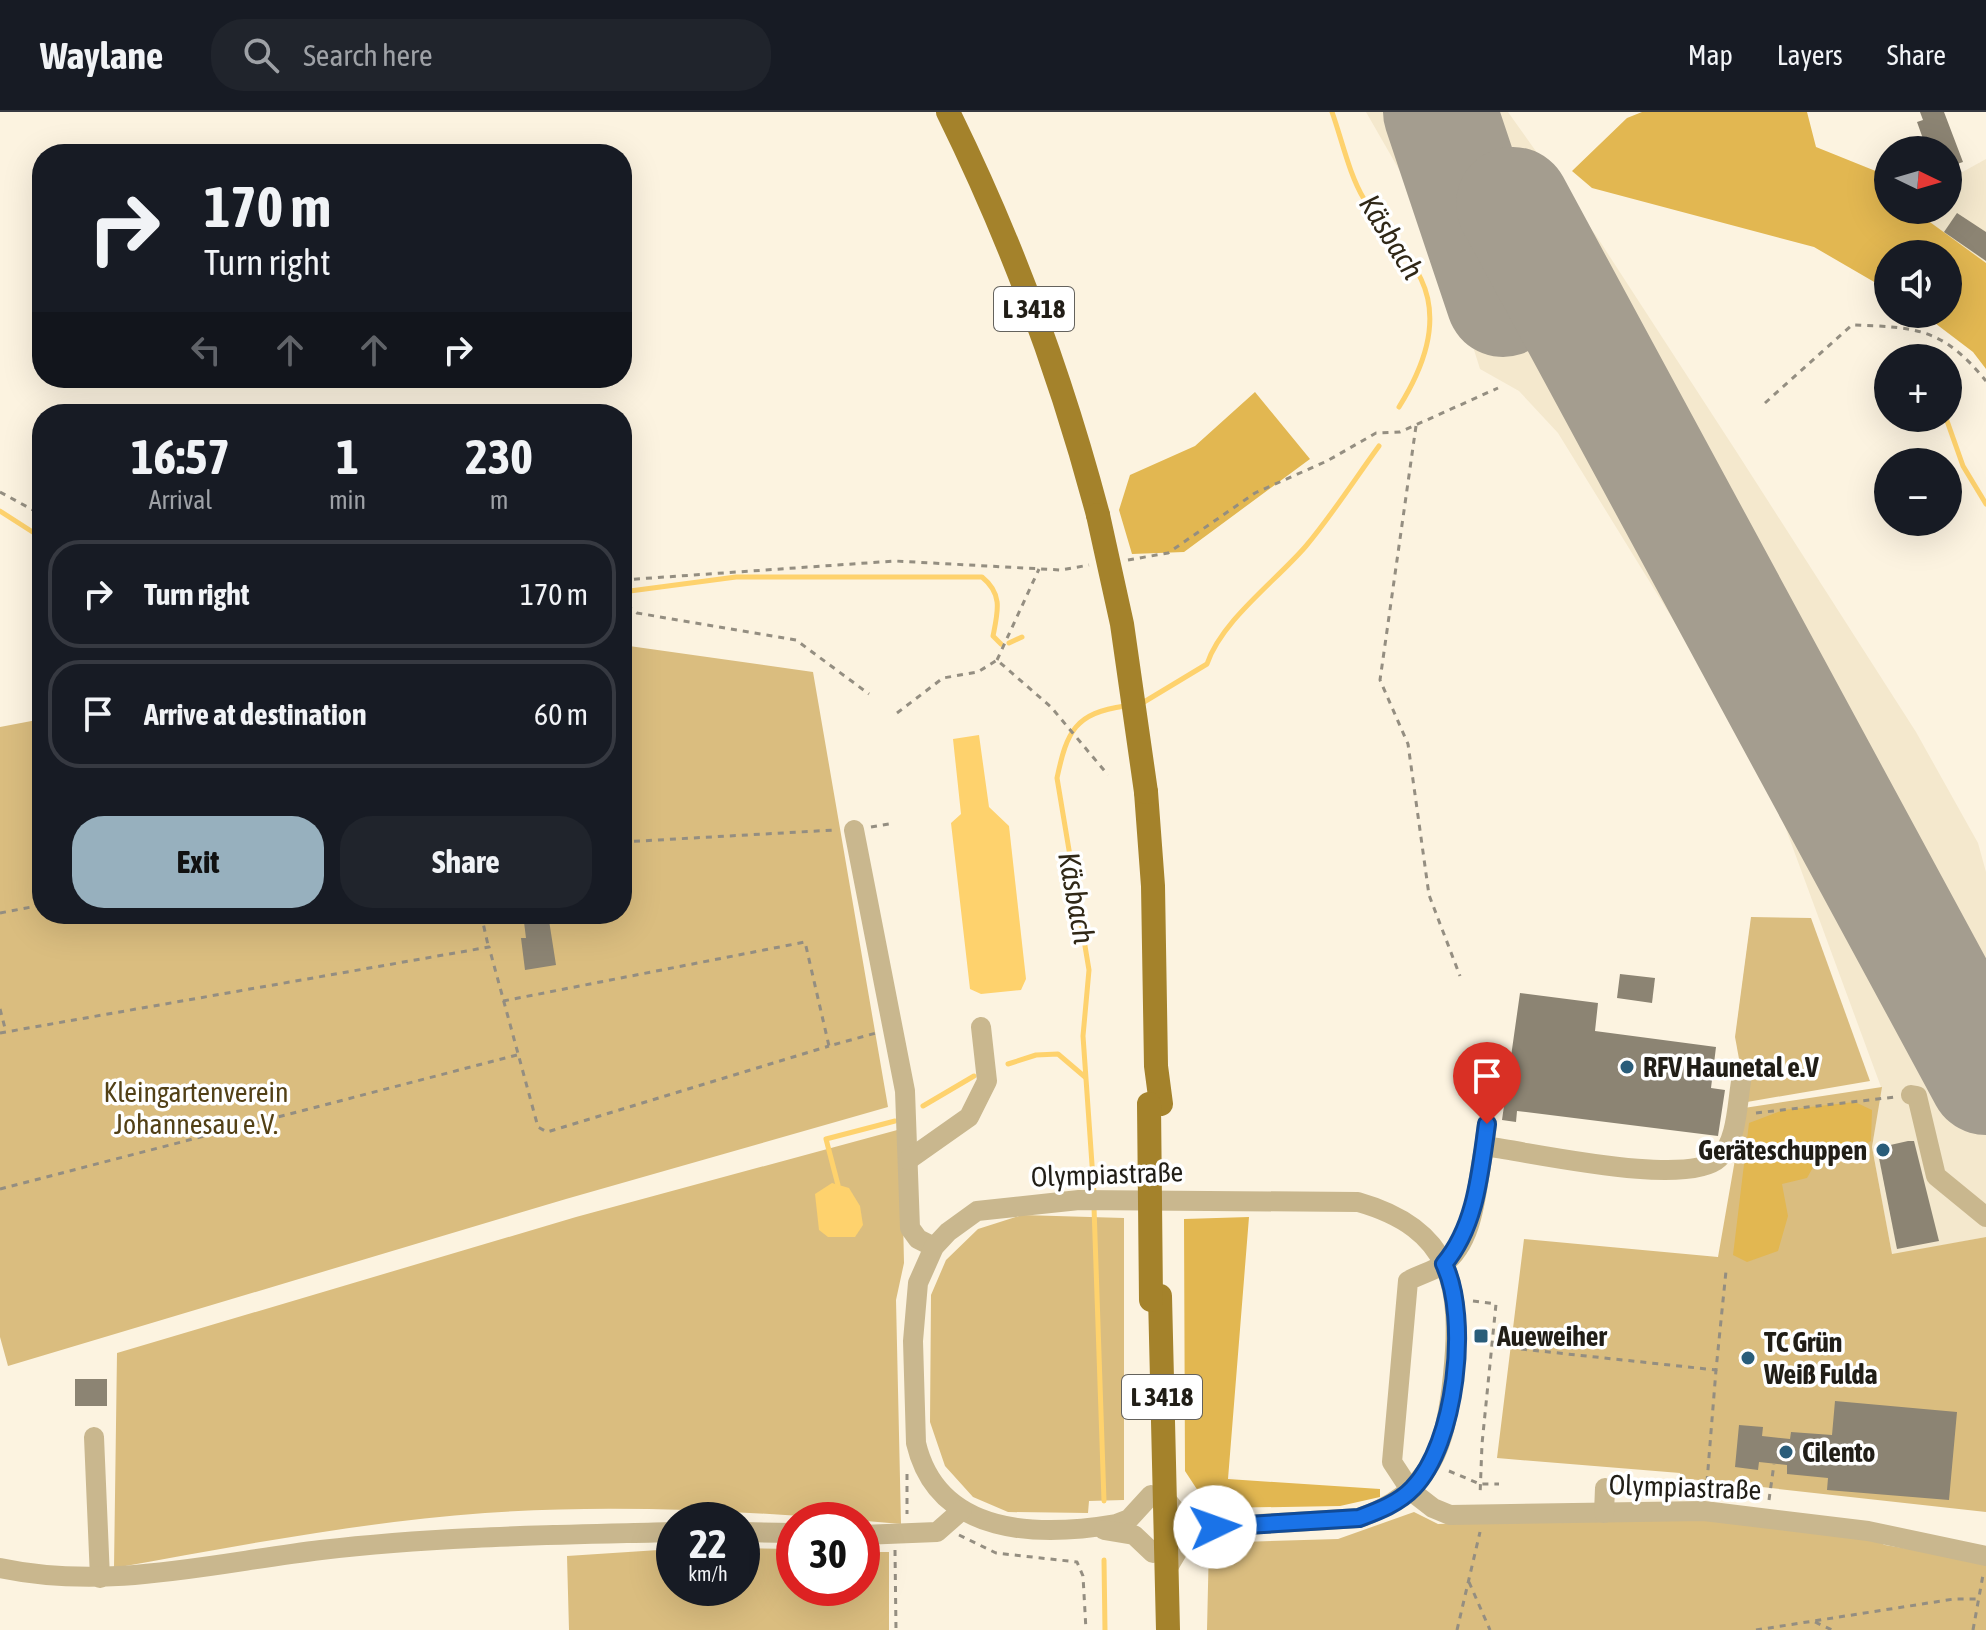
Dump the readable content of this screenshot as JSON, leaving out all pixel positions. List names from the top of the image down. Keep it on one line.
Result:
{"streets":{"main road":["L 3418"],"street":["Olympiastraße"]},"crossings":[["L 3418","Olympiastraße"]],"water":["Käsbach"],"parks":["Kleingartenverein Johannesau e.V."],"places":{"other":["RFV Haunetal e.V","Geräteschuppen","TC Grün Weiß Fulda","Cilento"],"transit":["Aueweiher"]},"north":"right","page":{"header":"Waylane","search":"Search here","nav":["Map","Layers","Share"],"map_buttons":["+","−"],"turn":["170 m","Turn right"],"eta":["16:57","Arrival","1","min","230","m"],"list":[{"name":"Turn right","value":"170 m"},{"name":"Arrive at destination","value":"60 m"}],"buttons":["Exit","Share"],"speed":"22 km/h","limit":"30"}}
